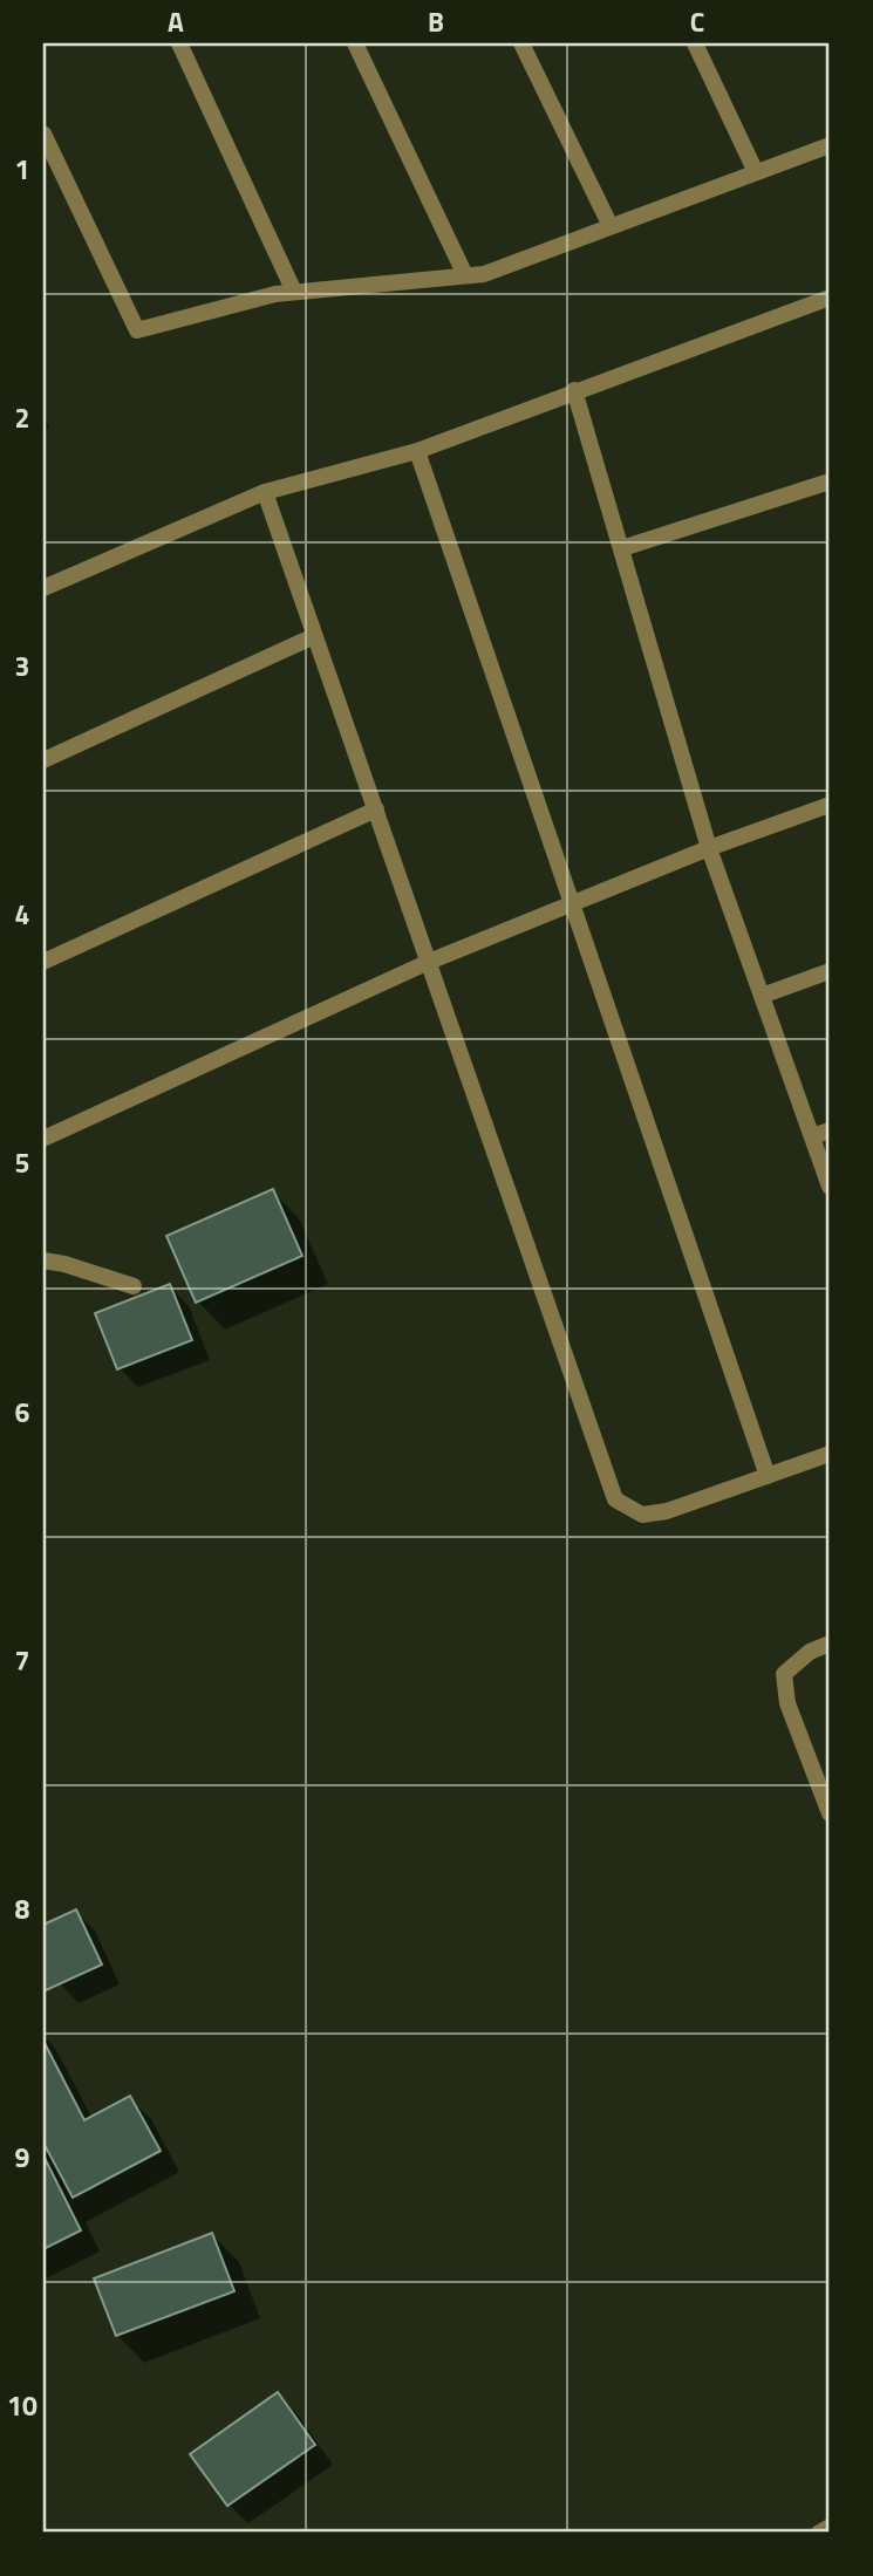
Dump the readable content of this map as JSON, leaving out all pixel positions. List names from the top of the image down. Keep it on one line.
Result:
{"grid":{"columns":["A","B","C"],"rows":["1","2","3","4","5","6","7","8","9","10"]}}
